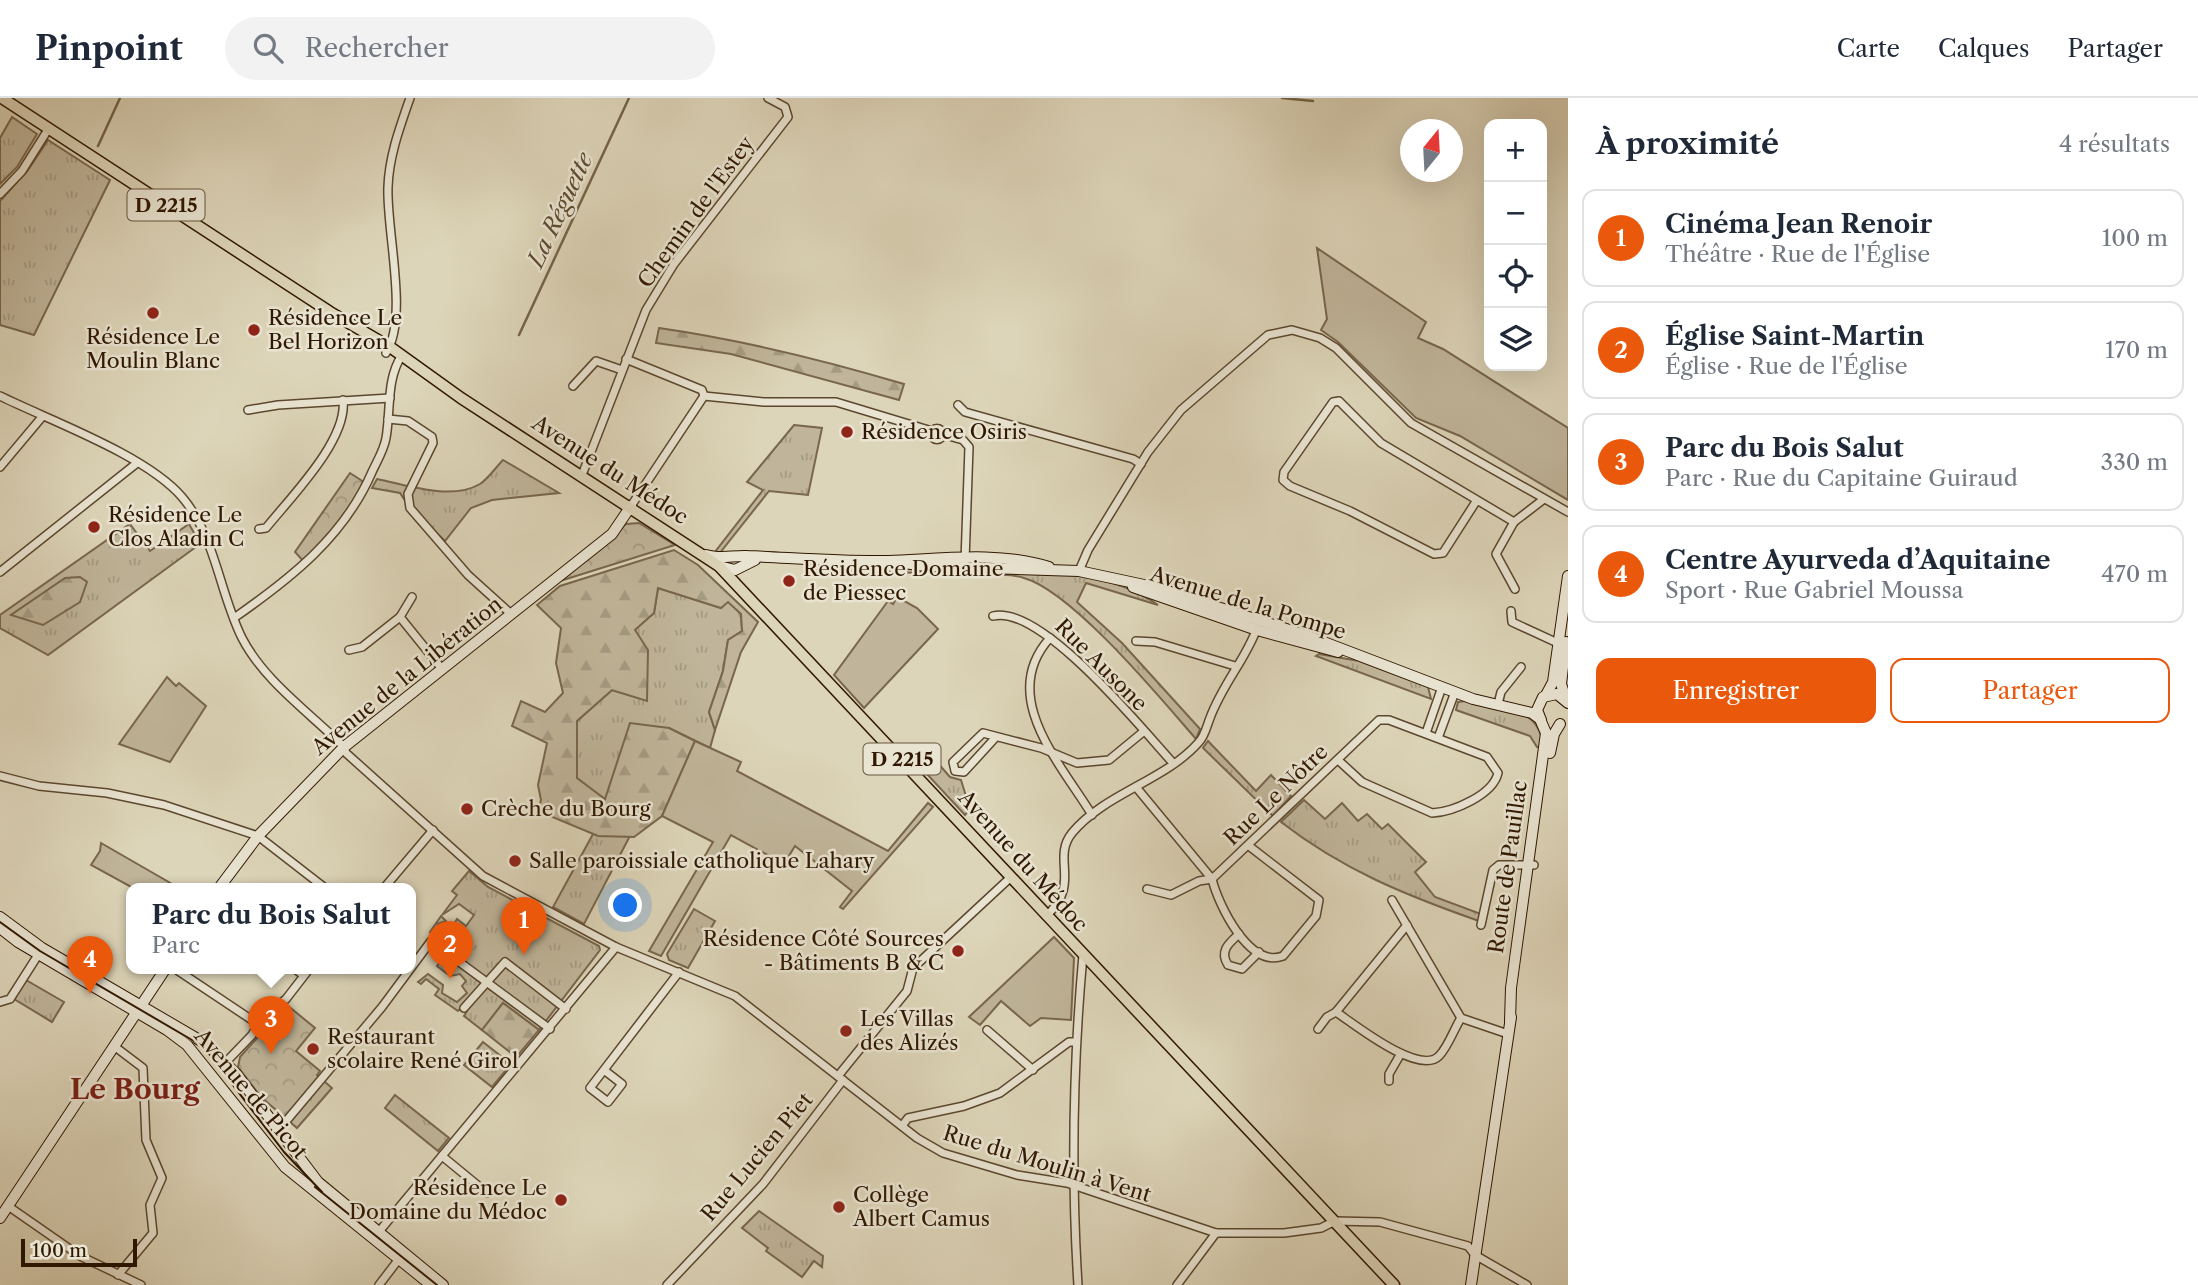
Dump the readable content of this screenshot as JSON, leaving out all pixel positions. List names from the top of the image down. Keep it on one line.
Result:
{"streets":{"main road":["D 2215","Avenue du Médoc"],"street":["Chemin de l'Estey","Avenue de la Pompe","Rue Ausone","Avenue de la Libération","Rue Le Nôtre","Route de Pauillac","Avenue de Picot","Rue Lucien Piet","Rue du Moulin à Vent"]},"crossings":[["Avenue du Médoc","Avenue de la Pompe"],["Avenue du Médoc","Avenue de la Libération"],["Avenue du Médoc","Rue Lucien Piet"],["Avenue du Médoc","Rue du Moulin à Vent"],["Avenue de la Pompe","Route de Pauillac"],["Avenue de la Libération","Rue du Moulin à Vent"],["Route de Pauillac","Rue du Moulin à Vent"],["Rue Lucien Piet","Rue du Moulin à Vent"]],"districts":["Le Bourg"],"water":["La Réguette"],"places":["Résidence Le Moulin Blanc","Résidence Le Bel Horizon","Résidence Osiris","Résidence Le Clos Aladin C","Résidence Domaine de Piessec","Crèche du Bourg","Salle paroissiale catholique Lahary","Résidence Côté Sources - Bâtiments B & C","Les Villas des Alizés","Restaurant scolaire René Girol","Résidence Le Domaine du Médoc","Collège Albert Camus"],"scale_bar":"100 m","north":"top","page":{"header":"Pinpoint","search":"Rechercher","nav":["Carte","Calques","Partager"],"heading":["À proximité","4 résultats"],"map_buttons":["+","−"],"list":[{"mark":"1","name":"Cinéma Jean Renoir","note":"Théâtre · Rue de l'Église","value":"100 m"},{"mark":"2","name":"Église Saint-Martin","note":"Église · Rue de l'Église","value":"170 m"},{"mark":"3","name":"Parc du Bois Salut","note":"Parc · Rue du Capitaine Guiraud","value":"330 m"},{"mark":"4","name":"Centre Ayurveda d’Aquitaine","note":"Sport · Rue Gabriel Moussa","value":"470 m"}],"buttons":["Enregistrer","Partager"],"popup":["Parc du Bois Salut","Parc"],"pins":["1","2","4","3"],"scale":"100 m"}}
